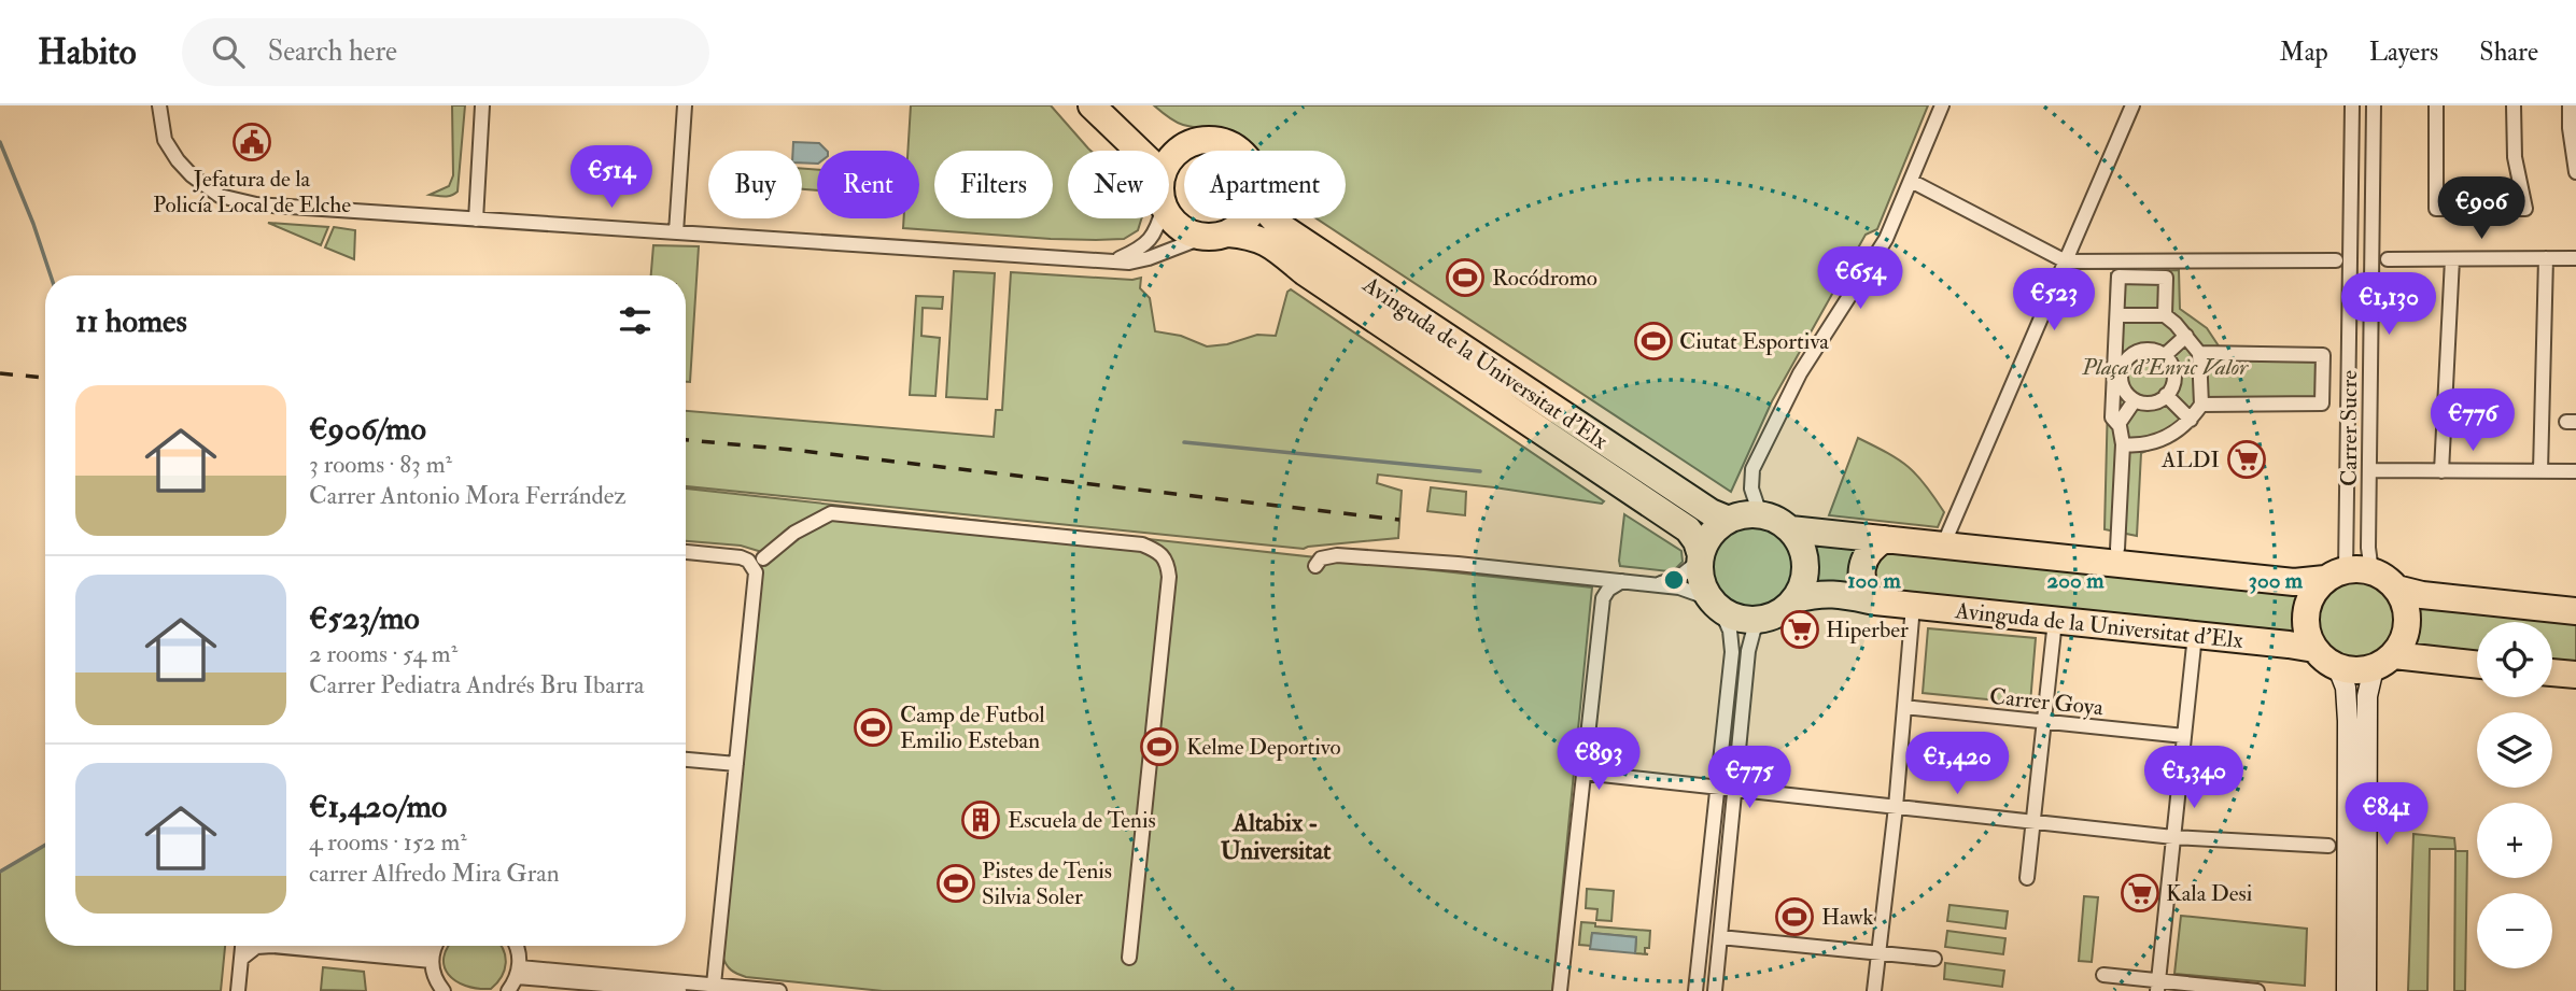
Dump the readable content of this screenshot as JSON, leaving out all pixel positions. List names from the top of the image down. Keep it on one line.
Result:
{"streets":{"highway":["Avinguda de la Universitat d'Elx"],"street":["Carrer Sucre","Carrer Goya"]},"crossings":[["Avinguda de la Universitat d'Elx","Carrer Sucre"]],"districts":["Altabix - Universitat"],"parks":["Plaça d'Enric Valor"],"places":{"public building":["Jefatura de la Policía Local de Elche"],"sports":["Rocódromo","Ciutat Esportiva","Camp de Futbol Emilio Esteban","Kelme Deportivo","Pistes de Tenis Silvia Soler","Hawk"],"supermarket":["ALDI","Hiperber","Kala Desi"],"building":["Escuela de Tenis"]},"page":{"header":"Habito","search":"Search here","nav":["Map","Layers","Share"],"price":["€514","€906","€654","€523","€1,130","€776","€893","€1,420","€775","€1,340","€841"],"chip":["Buy","Rent","Filters","New","Apartment"],"heading":"11 homes","list":[{"name":"€906/mo","note":"3 rooms · 83 m² · Carrer Antonio Mora Ferrández"},{"name":"€523/mo","note":"2 rooms · 54 m² · Carrer Pediatra Andrés Bru Ibarra"},{"name":"€1,420/mo","note":"4 rooms · 152 m² · carrer Alfredo Mira Gran"}],"map_buttons":["+","−"]},"rings":["100 m","200 m","300 m"]}
